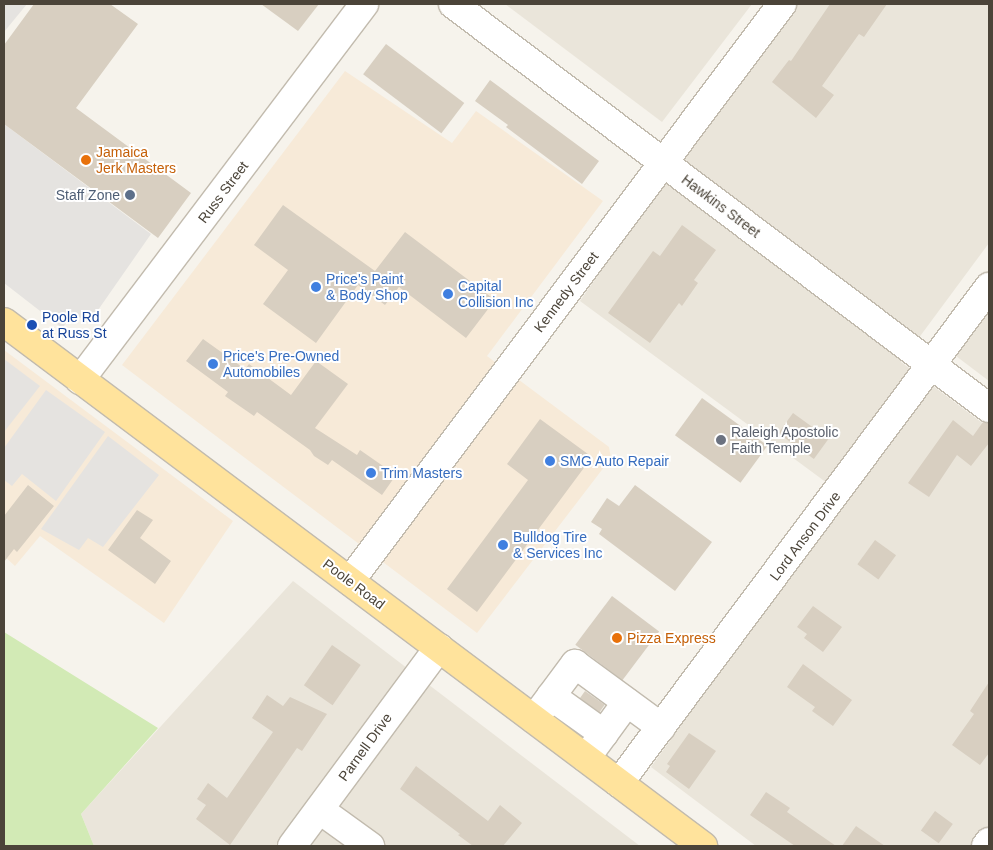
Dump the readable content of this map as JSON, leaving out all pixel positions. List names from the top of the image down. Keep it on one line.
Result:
{"streets":{"main road":["Poole Road"],"street":["Russ Street","Hawkins Street","Kennedy Street","Lord Anson Drive","Parnell Drive"]},"crossings":[["Russ Street","Poole Road"],["Hawkins Street","Kennedy Street"],["Hawkins Street","Lord Anson Drive"],["Kennedy Street","Poole Road"],["Lord Anson Drive","Poole Road"],["Poole Road","Parnell Drive"]],"places":["Jamaica Jerk Masters","Staff Zone","Price's Paint & Body Shop","Capital Collision Inc","Poole Rd at Russ St","Price's Pre-Owned Automobiles","Raleigh Apostolic Faith Temple","SMG Auto Repair","Trim Masters","Bulldog Tire & Services Inc","Pizza Express"]}
